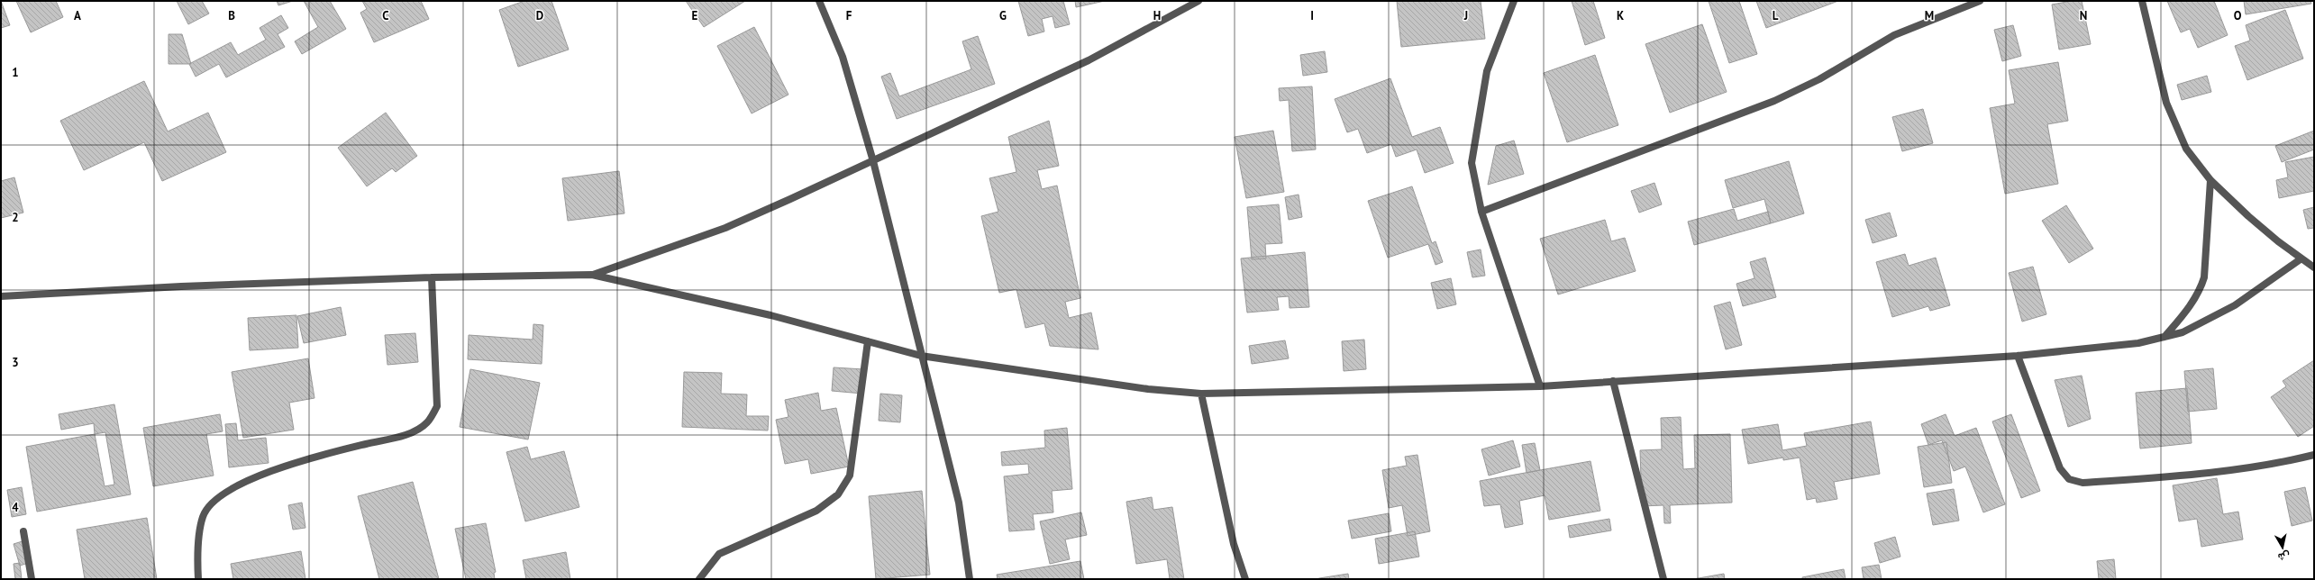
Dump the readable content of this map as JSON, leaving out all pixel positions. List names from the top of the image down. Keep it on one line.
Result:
{"north":"bottom","grid":{"columns":["A","B","C","D","E","F","G","H","I","J","K","L","M","N","O"],"rows":["1","2","3","4"]}}
